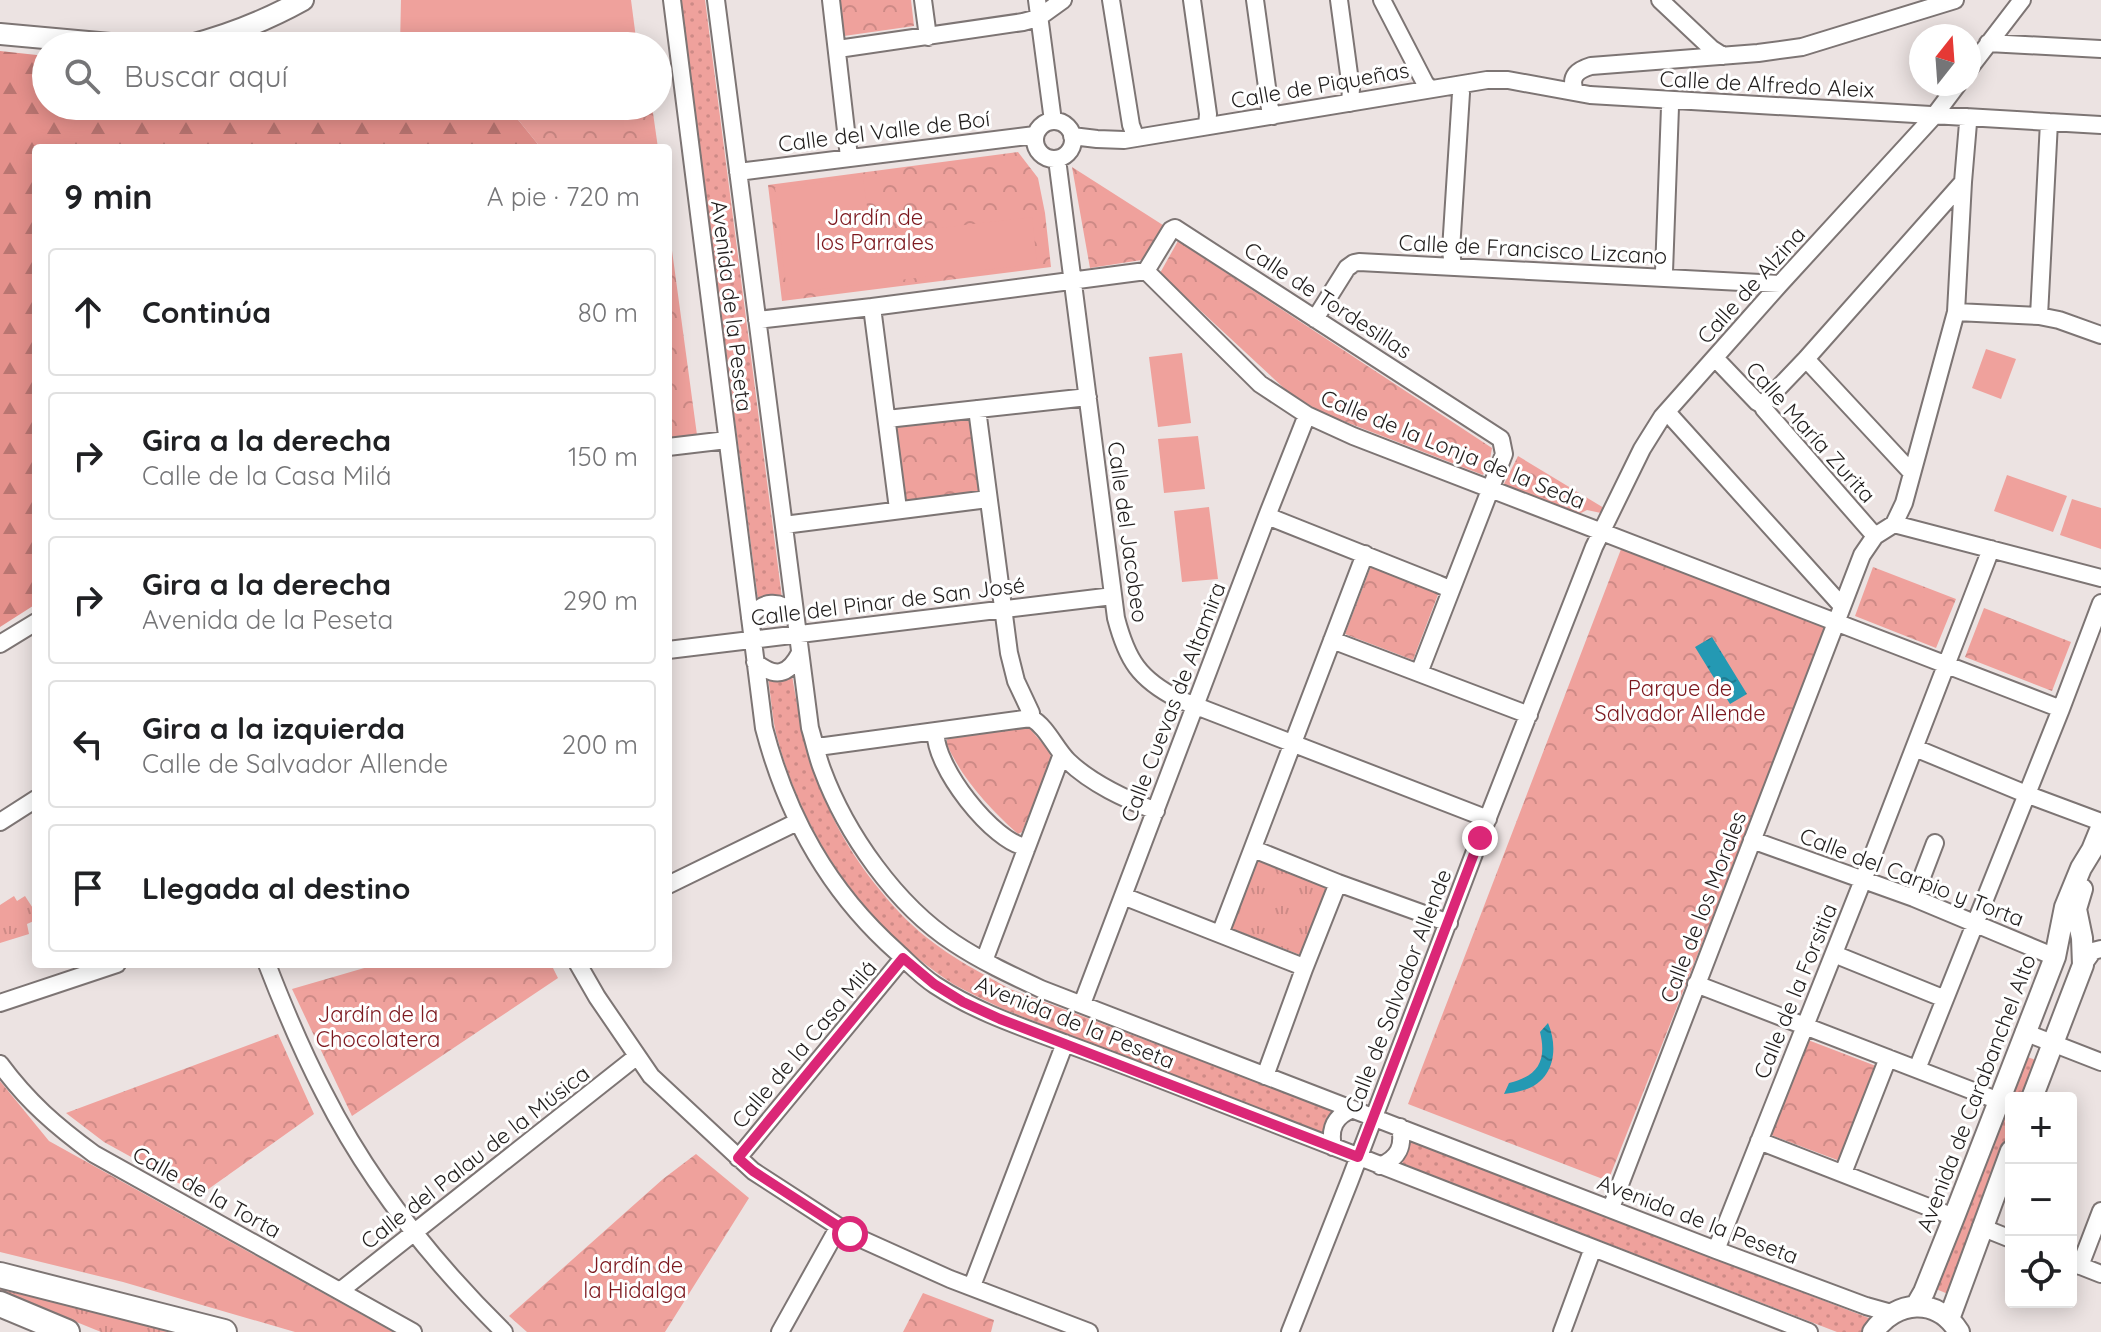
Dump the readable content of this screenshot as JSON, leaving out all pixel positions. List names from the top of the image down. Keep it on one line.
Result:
{"streets":{"main road":["Avenida de Carabanchel Alto"],"street":["Calle de Alfredo Aleix","Calle de Piqueñas","Calle del Valle de Boí","Calle de Francisco Lizcano","Calle de Alzina","Calle de Tordesillas","Avenida de la Peseta","Calle María Zurita","Calle de la Lonja de la Seda","Calle del Jacobeo","Calle del Pinar de San José","Calle Cuevas de Altamira","Calle del Carpio y Torta","Calle de los Morales","Calle de Salvador Allende","Calle de la Forsitia","Calle de la Casa Milá","Calle del Palau de la Música","Calle de la Torta"]},"crossings":[["Calle de Alfredo Aleix","Calle de Piqueñas"],["Calle de Alfredo Aleix","Calle de Alzina"],["Calle de Piqueñas","Calle del Valle de Boí"],["Calle de Piqueñas","Calle del Jacobeo"],["Calle del Valle de Boí","Avenida de la Peseta"],["Calle del Valle de Boí","Calle del Jacobeo"],["Calle de Francisco Lizcano","Calle de Alzina"],["Calle de Francisco Lizcano","Calle de Tordesillas"],["Calle de Alzina","Calle María Zurita"],["Calle de Alzina","Calle de la Lonja de la Seda"],["Calle de Alzina","Calle de Salvador Allende"],["Calle de Tordesillas","Calle de la Lonja de la Seda"],["Avenida de la Peseta","Calle del Pinar de San José"],["Avenida de la Peseta","Calle Cuevas de Altamira"],["Avenida de la Peseta","Calle de los Morales"],["Avenida de la Peseta","Calle de Salvador Allende"],["Avenida de la Peseta","Calle de la Forsitia"],["Avenida de la Peseta","Calle de la Casa Milá"],["Calle María Zurita","Calle de los Morales"],["Calle de la Lonja de la Seda","Calle Cuevas de Altamira"],["Calle de la Lonja de la Seda","Calle de los Morales"],["Calle de la Lonja de la Seda","Calle de Salvador Allende"],["Calle de la Lonja de la Seda","Calle de la Forsitia"],["Calle del Jacobeo","Calle del Pinar de San José"],["Calle del Jacobeo","Calle Cuevas de Altamira"],["Calle del Jacobeo","Calle de Salvador Allende"],["Calle del Carpio y Torta","Calle de los Morales"],["Calle del Carpio y Torta","Calle de la Forsitia"],["Calle del Carpio y Torta","Avenida de Carabanchel Alto"],["Calle del Palau de la Música","Calle de la Torta"]],"parks":["Jardín de los Parrales","Parque de Salvador Allende","Jardín de la Chocolatera","Jardín de la Hidalga"],"north":"top","page":{"search":"Buscar aquí","heading":["9 min","A pie · 720 m"],"list":[["Continúa","80 m"],["Gira a la derecha","Calle de la Casa Milá","150 m"],["Gira a la derecha","Avenida de la Peseta","290 m"],["Gira a la izquierda","Calle de Salvador Allende","200 m"],"Llegada al destino"],"map_buttons":["+","−"]}}
